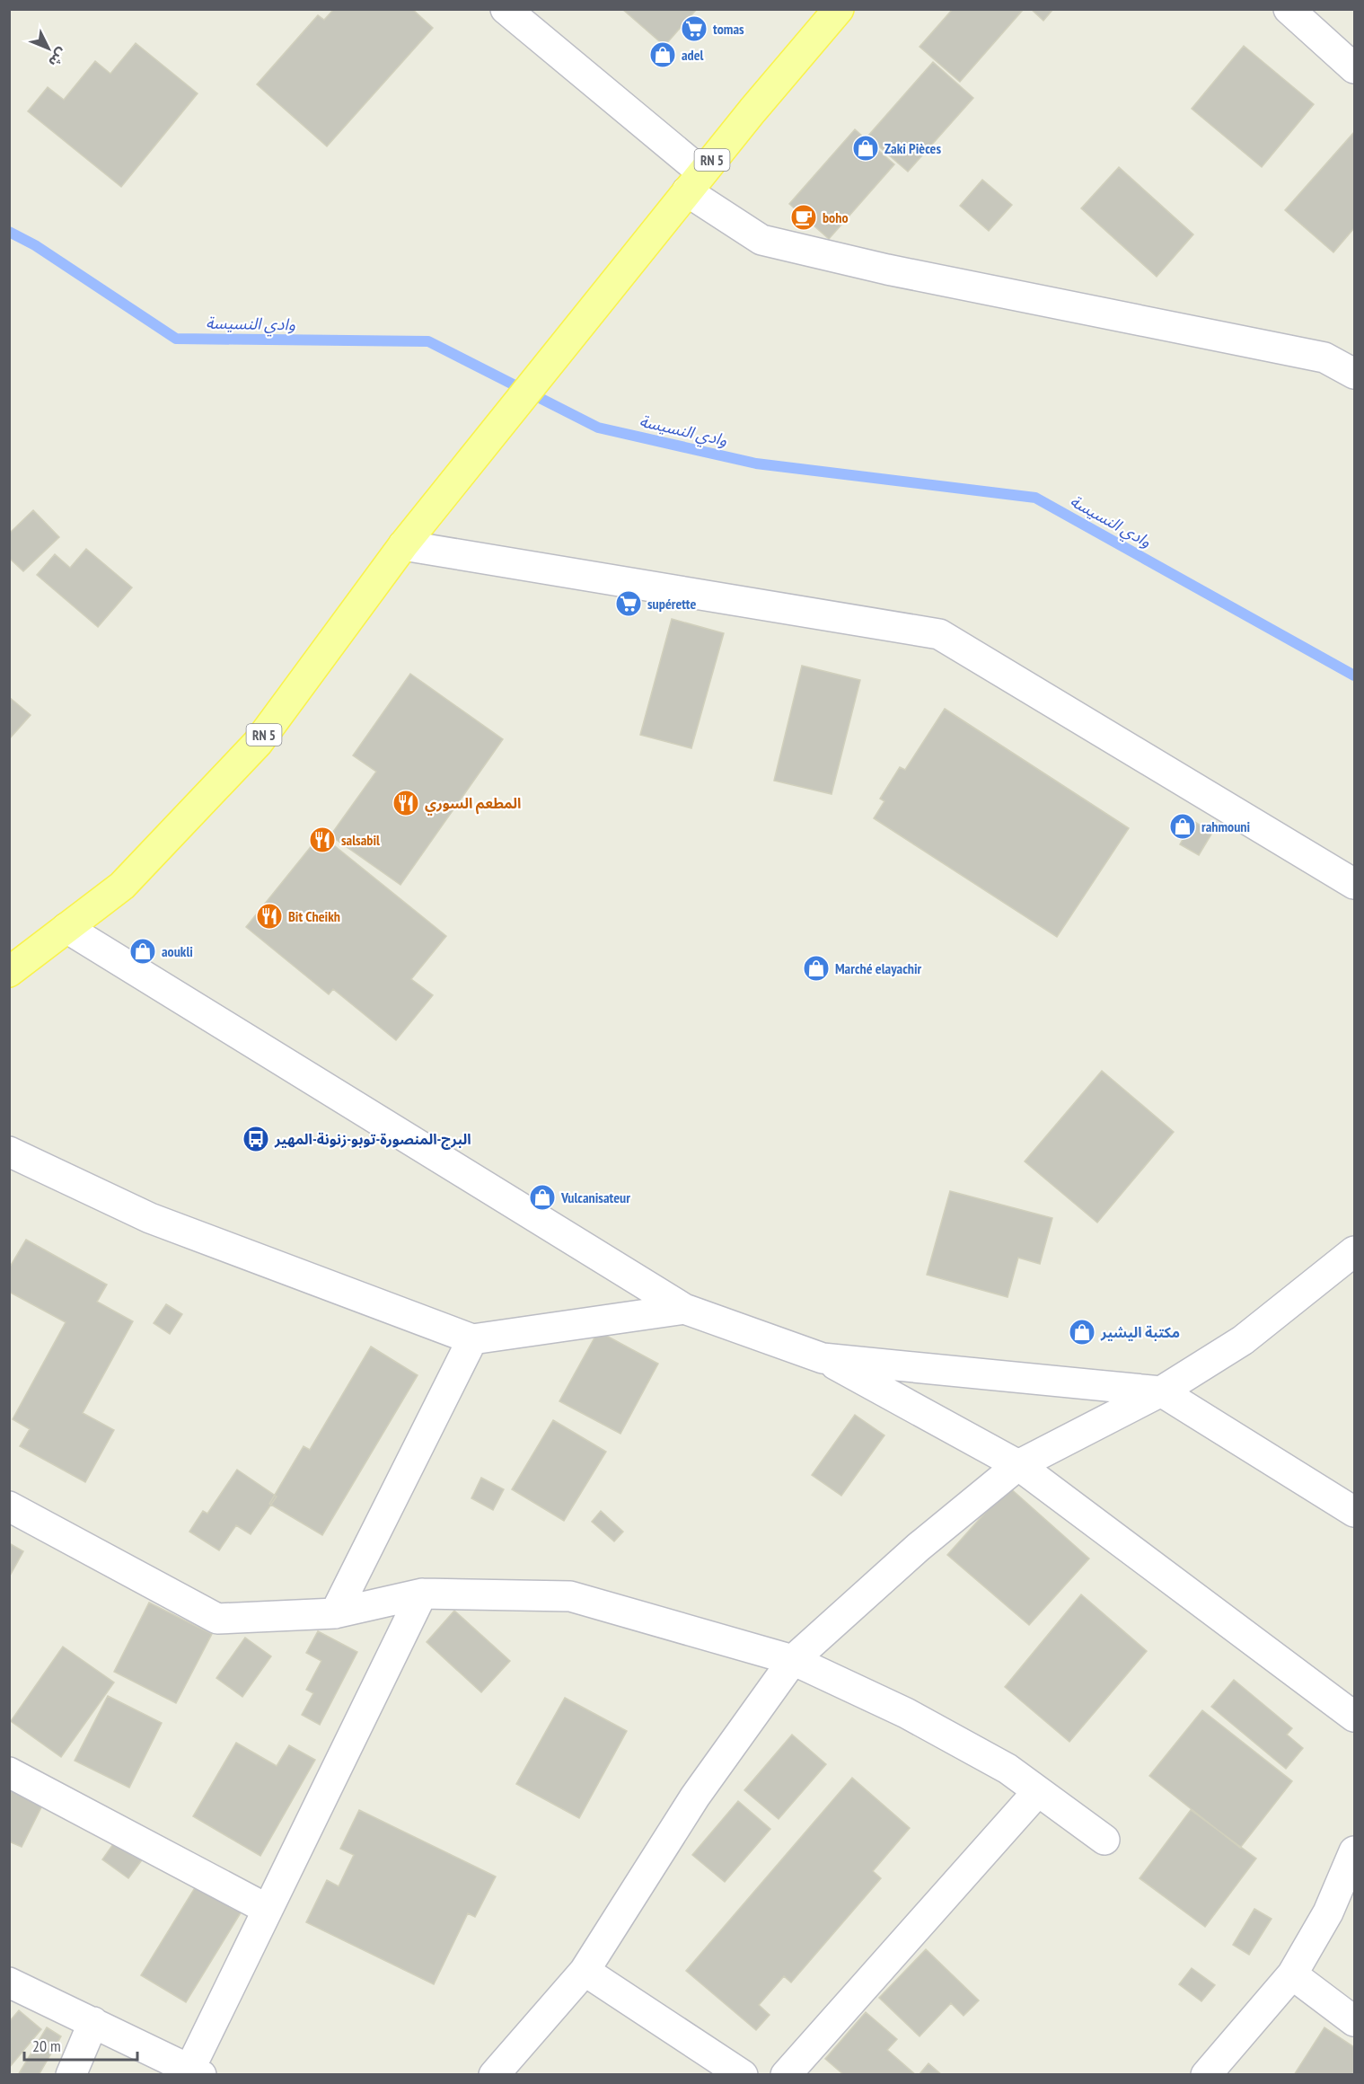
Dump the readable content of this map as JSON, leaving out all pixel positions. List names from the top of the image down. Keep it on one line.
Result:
{"streets":{"main road":["RN 5"]},"water":["وادي النسيسة"],"places":{"supermarket":["tomas","supérette"],"shop":["adel","Zaki Pièces","rahmouni","aoukli","Marché elayachir","Vulcanisateur","مكتبة اليشير"],"cafe":["boho"],"restaurant":["المطعم السوري","salsabil","Bit Cheikh"],"bus stop":["البرج-المنصورة-توبو-زنونة-المهير"]},"scale_bar":"20 m","north":"bottom right"}
